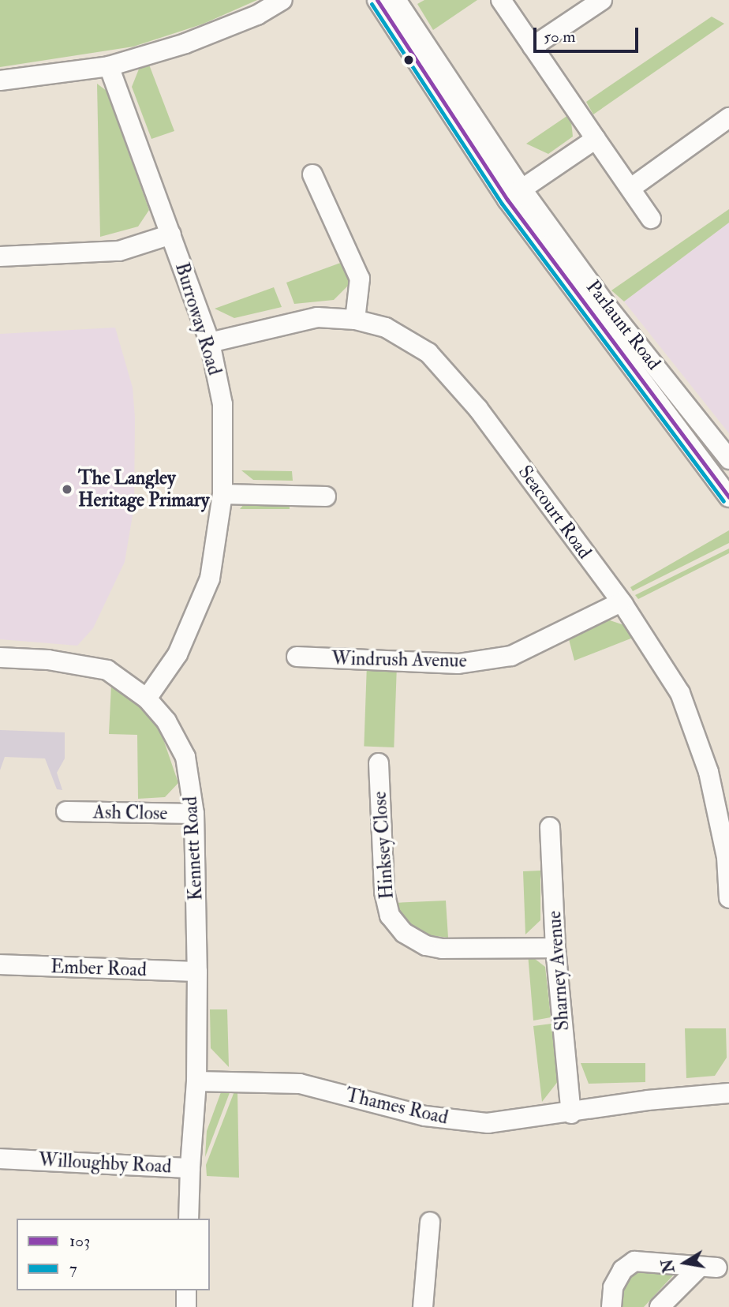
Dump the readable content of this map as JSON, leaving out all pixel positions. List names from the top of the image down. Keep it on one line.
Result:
{"streets":{"street":["Burroway Road","Parlaunt Road","Seacourt Road","Windrush Avenue","Ash Close","Hinksey Close","Kennett Road","Ember Road","Sharney Avenue","Thames Road","Willoughby Road"]},"crossings":[["Burroway Road","Seacourt Road"],["Burroway Road","Kennett Road"],["Seacourt Road","Windrush Avenue"],["Ash Close","Kennett Road"],["Hinksey Close","Sharney Avenue"],["Kennett Road","Ember Road"],["Kennett Road","Thames Road"],["Kennett Road","Willoughby Road"],["Sharney Avenue","Thames Road"]],"places":["The Langley Heritage Primary"],"lines":["transit line 103","transit line 7"],"legend":["103","7"],"scale_bar":"50 m","north":"left"}
